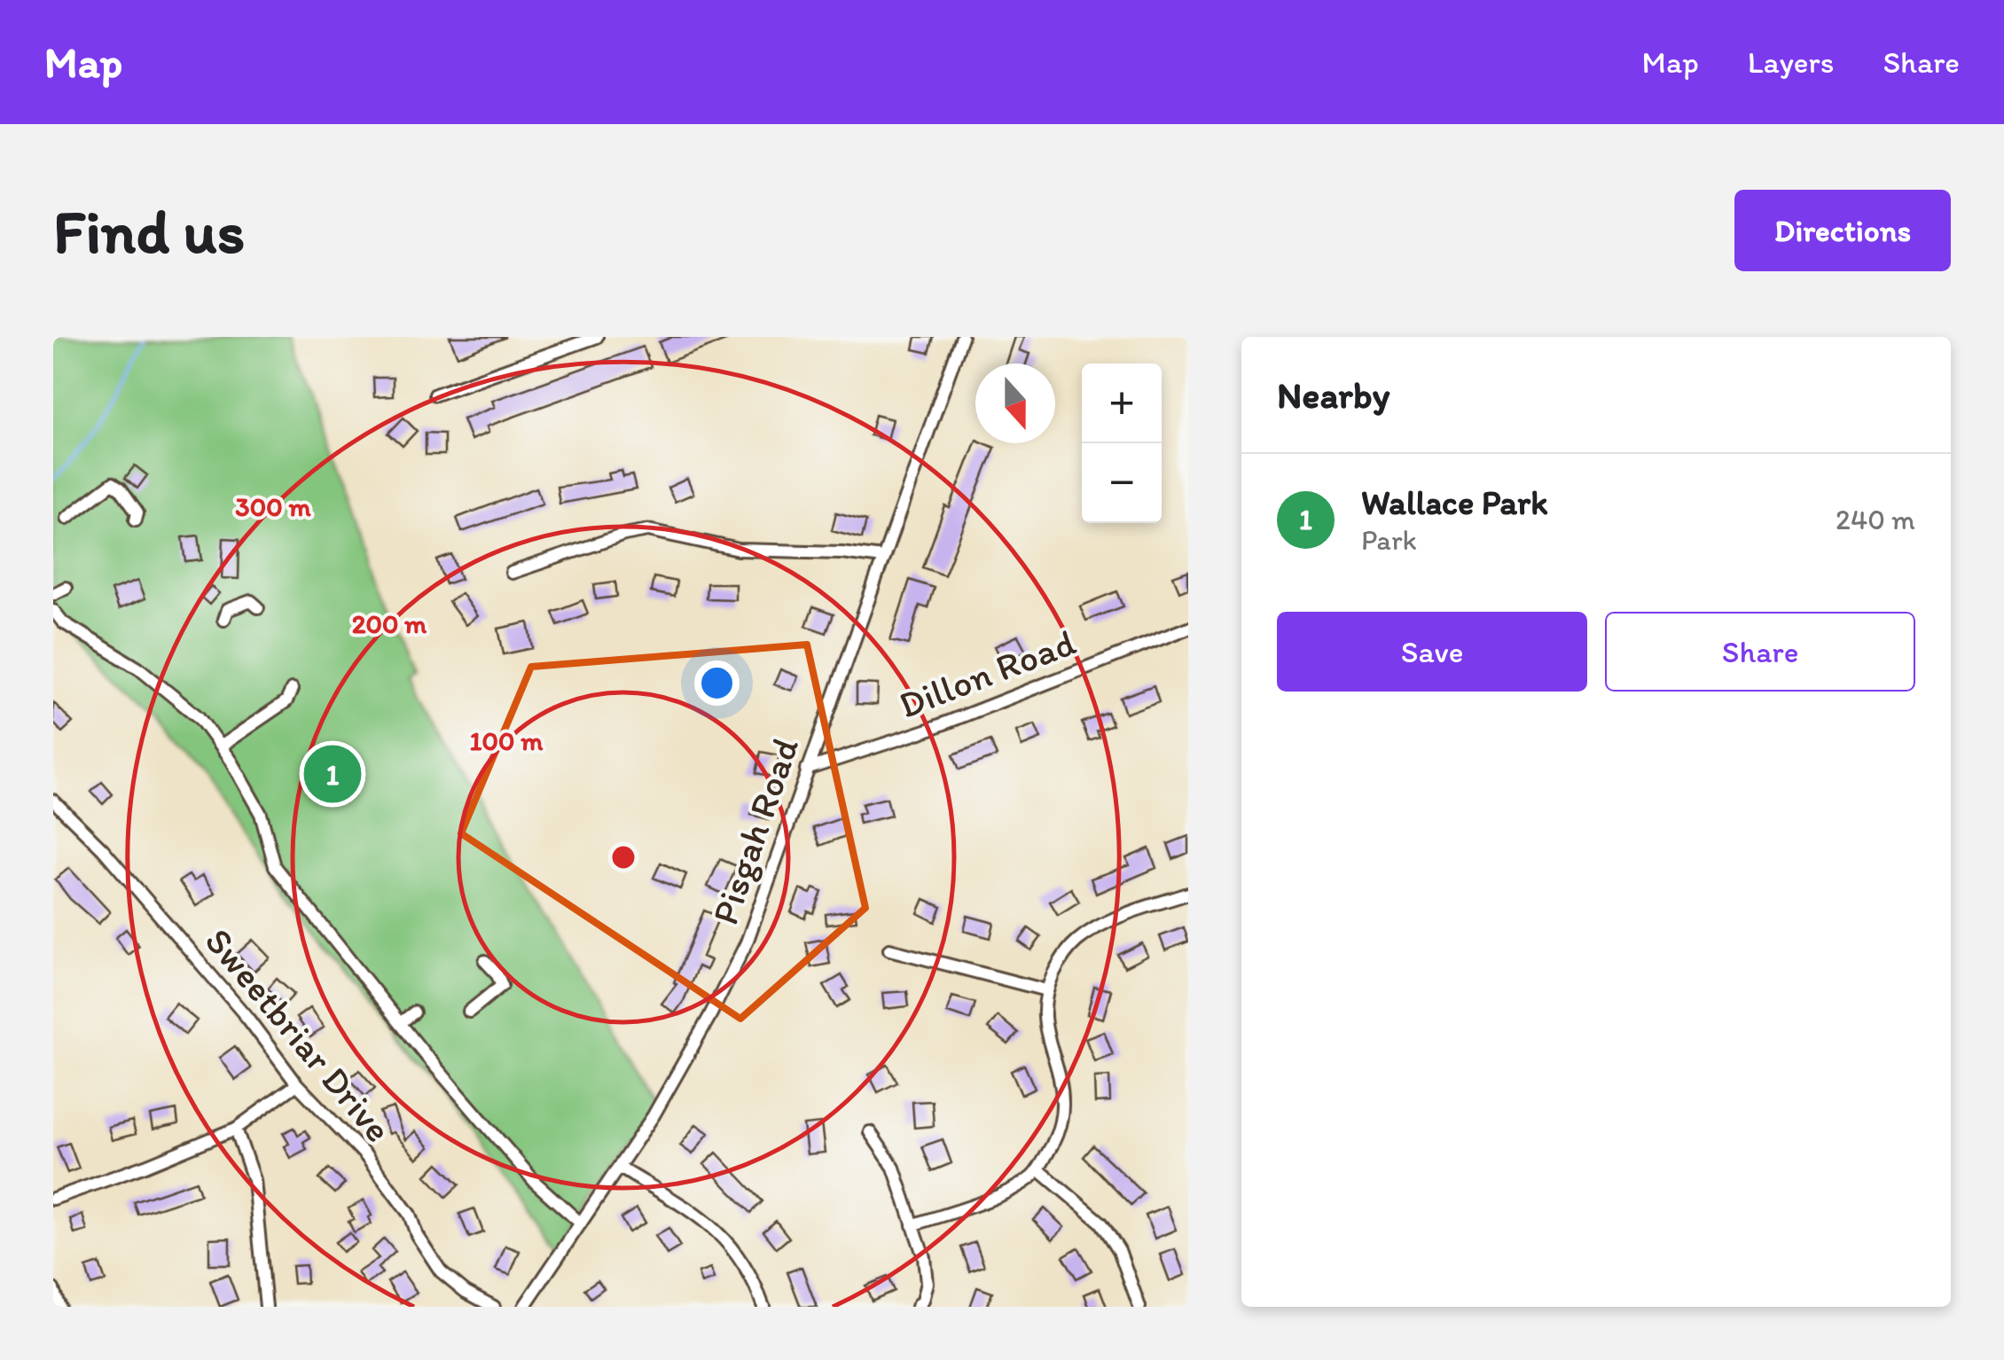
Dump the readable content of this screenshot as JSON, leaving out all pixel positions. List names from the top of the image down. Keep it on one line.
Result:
{"streets":{"street":["Dillon Road","Pisgah Road","Sweetbriar Drive"]},"crossings":[["Dillon Road","Pisgah Road"]],"north":"bottom","page":{"header":"Map","nav":["Map","Layers","Share"],"buttons":["Directions",["Save","Share"]],"title":"Find us","heading":"Nearby","map_buttons":["+","−"],"list":[{"mark":"1","name":"Wallace Park","note":"Park","value":"240 m"}],"pins":"1"},"rings":["300 m","200 m","100 m"]}
